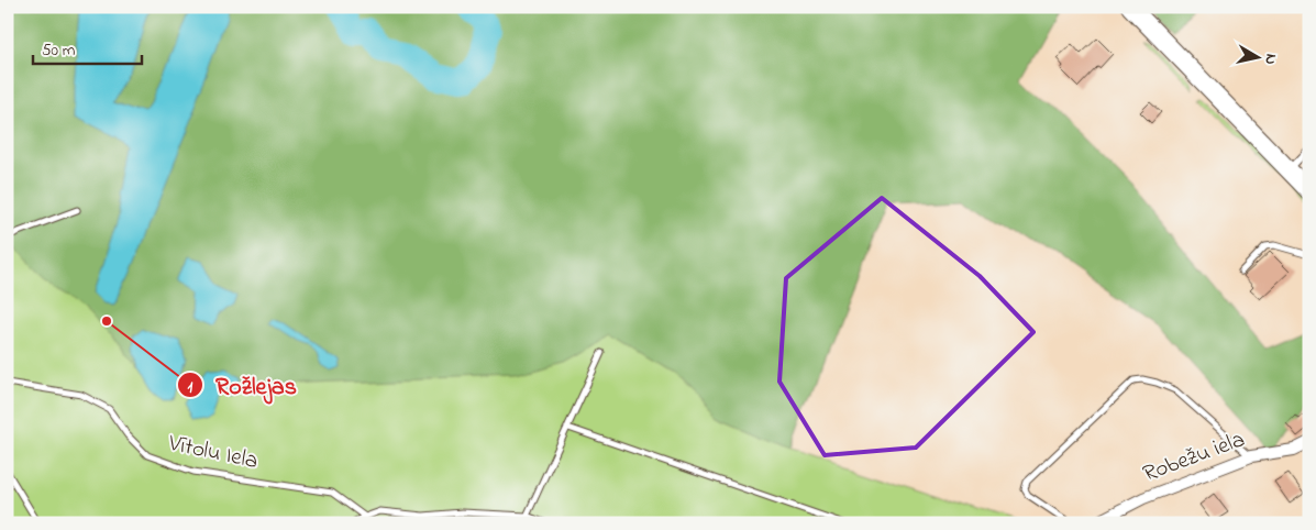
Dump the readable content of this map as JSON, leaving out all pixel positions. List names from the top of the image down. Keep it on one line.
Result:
{"streets":{"street":["Robežu iela"],"lane":["Vītolu Iela"]},"places":["Rožlejas"],"scale_bar":"50 m","north":"right"}
